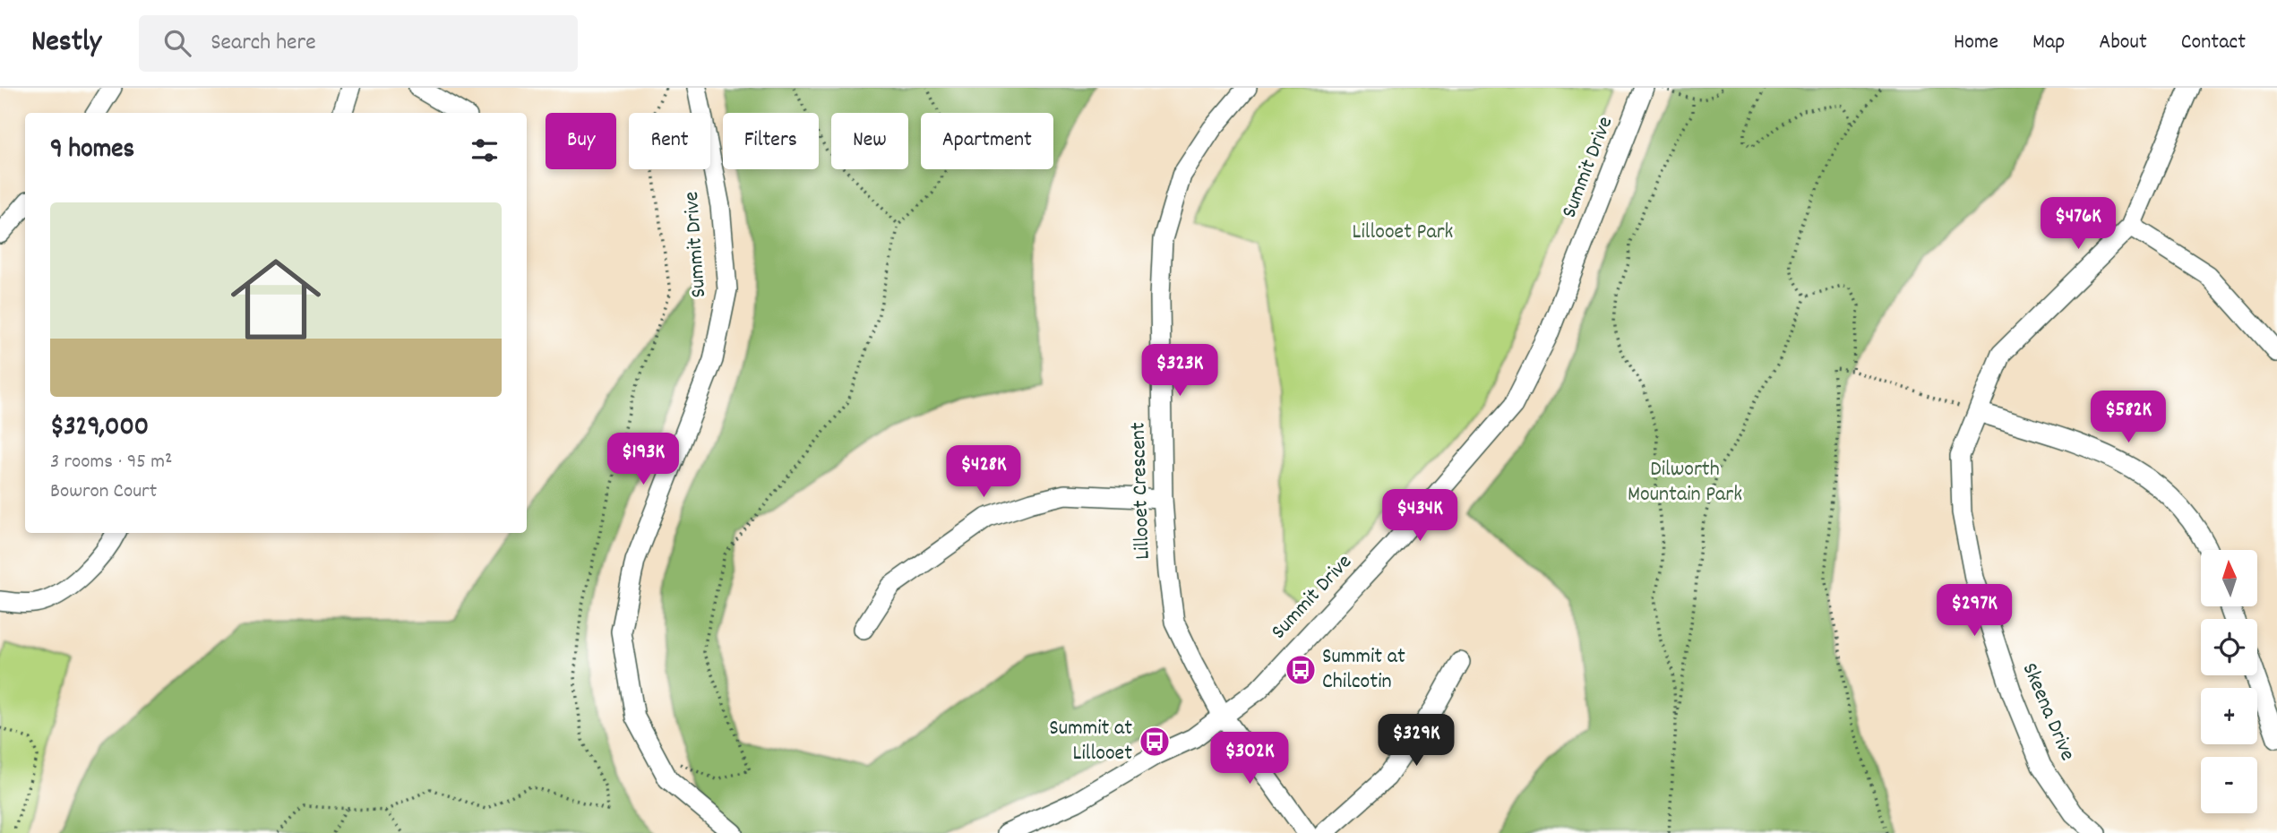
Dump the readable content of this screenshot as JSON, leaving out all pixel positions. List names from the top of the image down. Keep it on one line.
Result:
{"streets":{"street":["Summit Drive","Lillooet Crescent","Skeena Drive"]},"crossings":[["Summit Drive","Lillooet Crescent"]],"parks":["Lillooet Park","Dilworth Mountain Park"],"places":{"bus stop":["Summit at Chilcotin","Summit at Lillooet"]},"north":"top","page":{"header":"Nestly","search":"Search here","nav":["Home","Map","About","Contact"],"chip":["Buy","Rent","Filters","New","Apartment"],"heading":"9 homes","list":[{"name":"$329,000","note":"3 rooms · 95 m² · Bowron Court"}],"price":["$476K","$323K","$582K","$193K","$428K","$434K","$297K","$329K","$302K"],"map_buttons":["+","−"]}}
